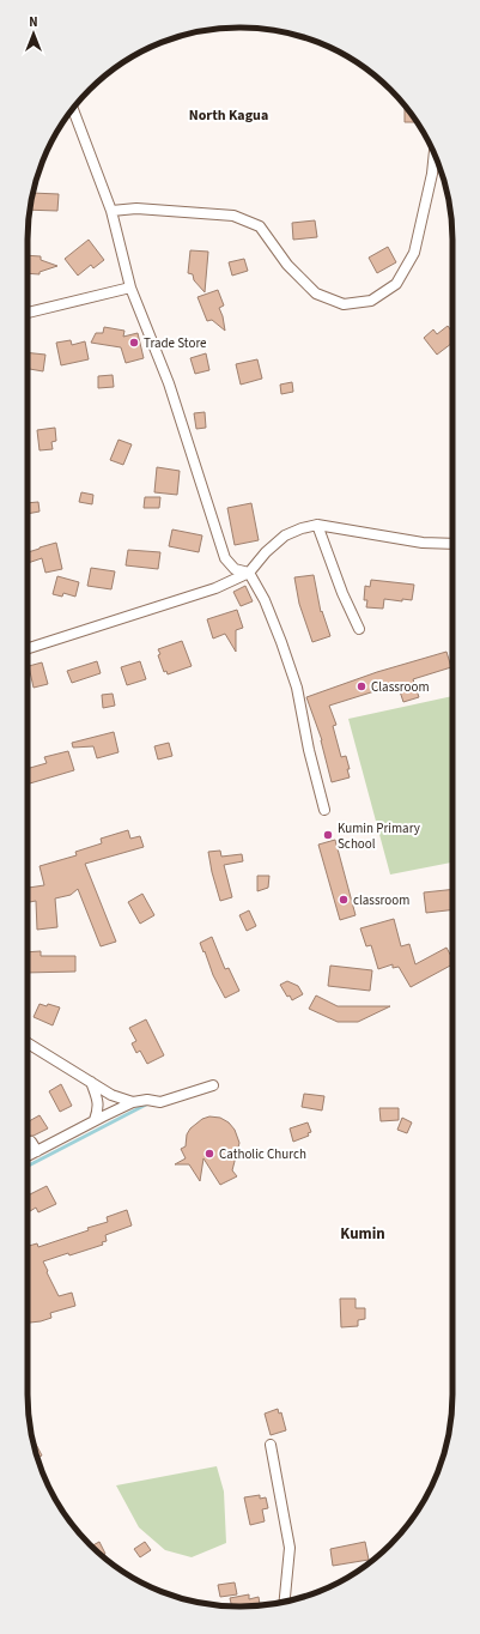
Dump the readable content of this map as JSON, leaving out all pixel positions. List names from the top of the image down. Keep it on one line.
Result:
{"districts":["North Kagua","Kumin"],"places":["Trade Store","Classroom","Kumin Primary School","classroom","Catholic Church"],"north":"top"}
